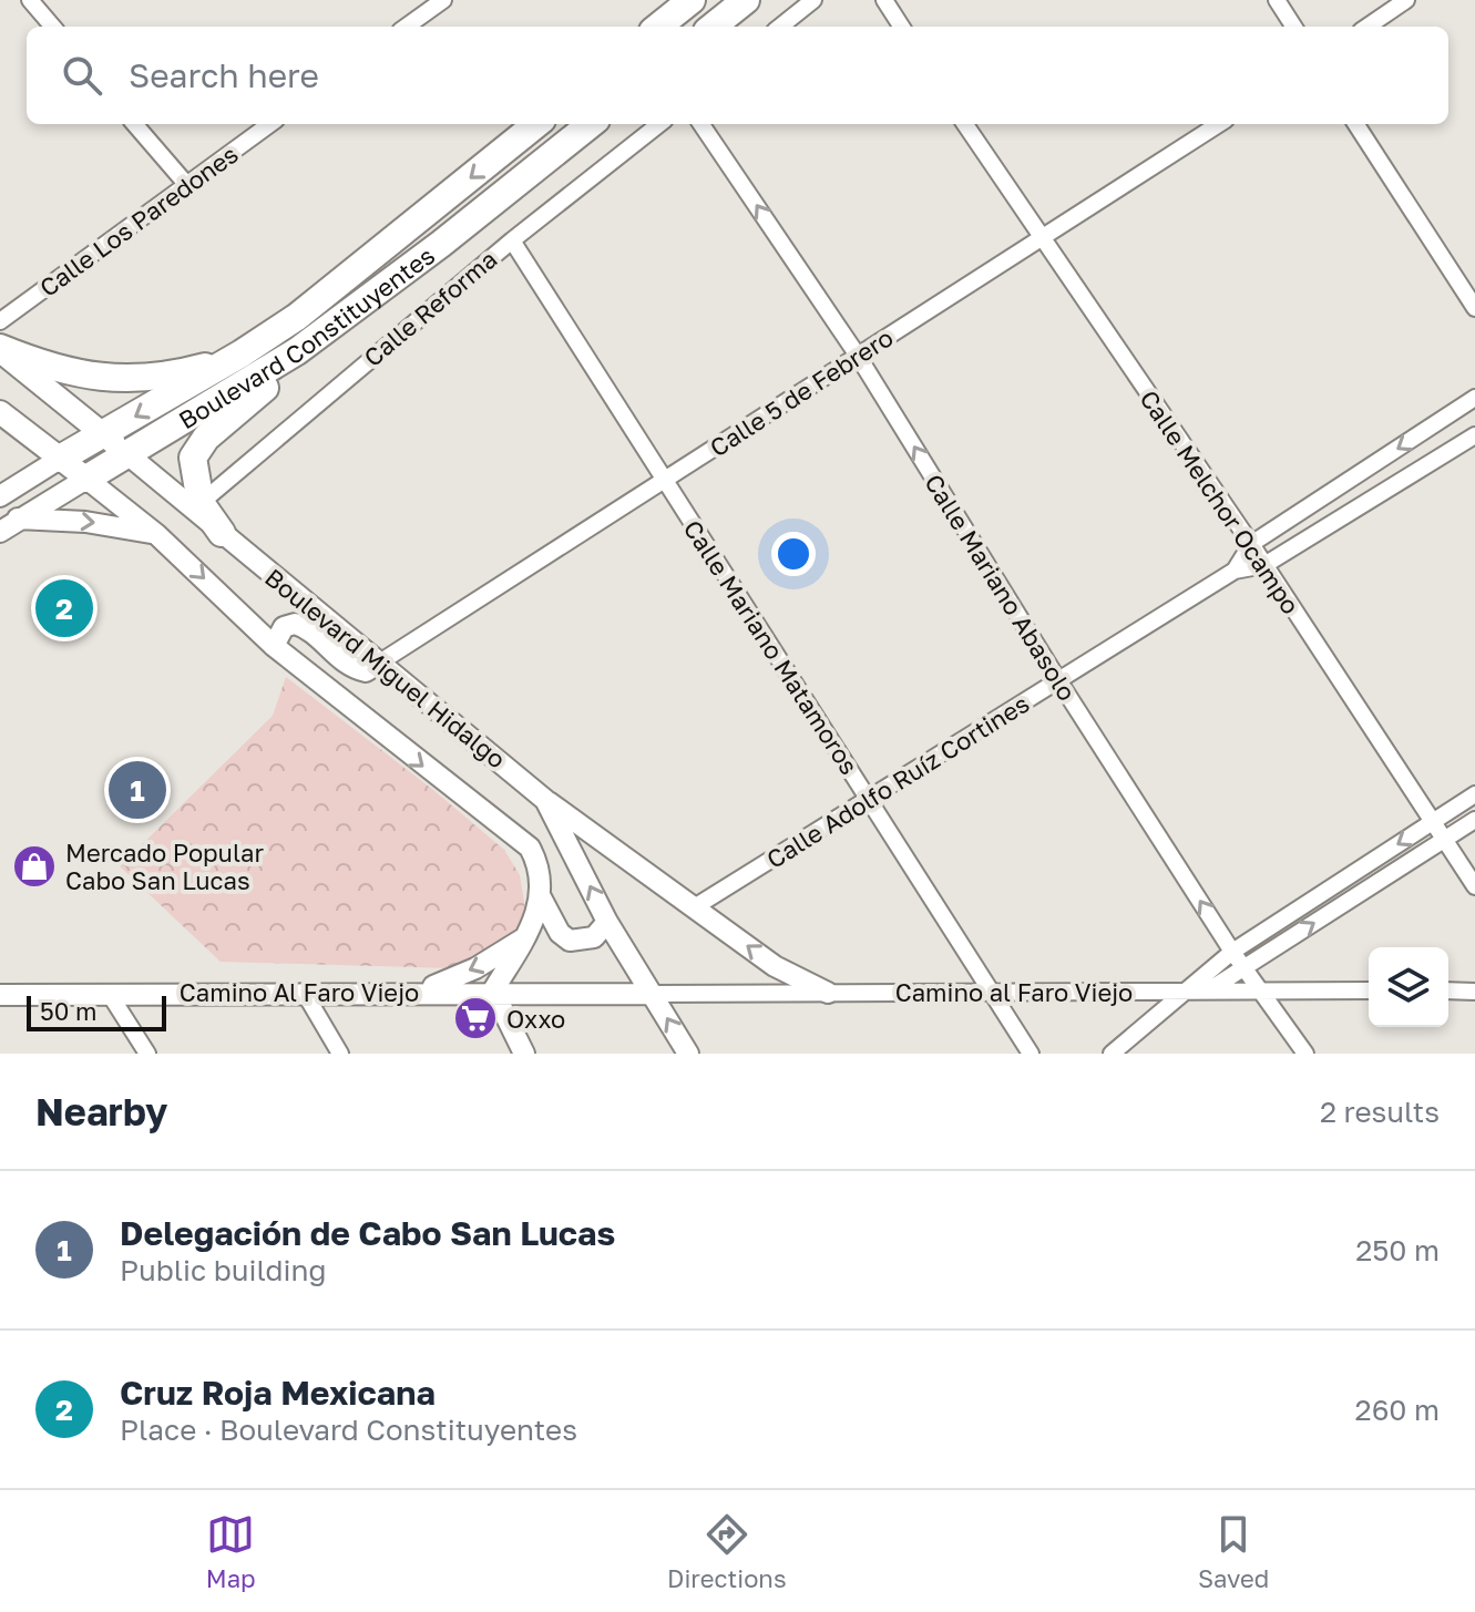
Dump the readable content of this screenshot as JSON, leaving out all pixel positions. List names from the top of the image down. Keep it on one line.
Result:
{"streets":{"highway":["Boulevard Constituyentes"],"main road":["Boulevard Miguel Hidalgo","Camino Al Faro Viejo"],"street":["Calle Los Paredones","Calle Reforma","Calle 5 de Febrero","Calle Melchor Ocampo","Calle Mariano Abasolo","Calle Mariano Matamoros","Calle Adolfo Ruíz Cortines","Camino al Faro Viejo"]},"crossings":[["Calle Reforma","Calle Mariano Matamoros"],["Boulevard Constituyentes","Boulevard Miguel Hidalgo"],["Calle 5 de Febrero","Calle Melchor Ocampo"],["Calle 5 de Febrero","Calle Mariano Abasolo"],["Calle 5 de Febrero","Calle Mariano Matamoros"],["Calle 5 de Febrero","Boulevard Miguel Hidalgo"],["Calle Melchor Ocampo","Calle Adolfo Ruíz Cortines"],["Calle Mariano Abasolo","Calle Adolfo Ruíz Cortines"],["Calle Mariano Abasolo","Camino al Faro Viejo"],["Calle Mariano Matamoros","Calle Adolfo Ruíz Cortines"],["Calle Mariano Matamoros","Camino al Faro Viejo"],["Boulevard Miguel Hidalgo","Camino Al Faro Viejo"],["Boulevard Miguel Hidalgo","Camino al Faro Viejo"],["Camino Al Faro Viejo","Camino al Faro Viejo"]],"one_way":["Calle Mariano Abasolo"],"places":{"shop":["Mercado Popular Cabo San Lucas"],"supermarket":["Oxxo"]},"scale_bar":"50 m","page":{"search":"Search here","pins":["2","1"],"scale":"50 m","heading":["Nearby","2 results"],"list":[{"mark":"1","name":"Delegación de Cabo San Lucas","note":"Public building","value":"250 m"},{"mark":"2","name":"Cruz Roja Mexicana","note":"Place · Boulevard Constituyentes","value":"260 m"}],"nav":["Map","Directions","Saved"]}}
